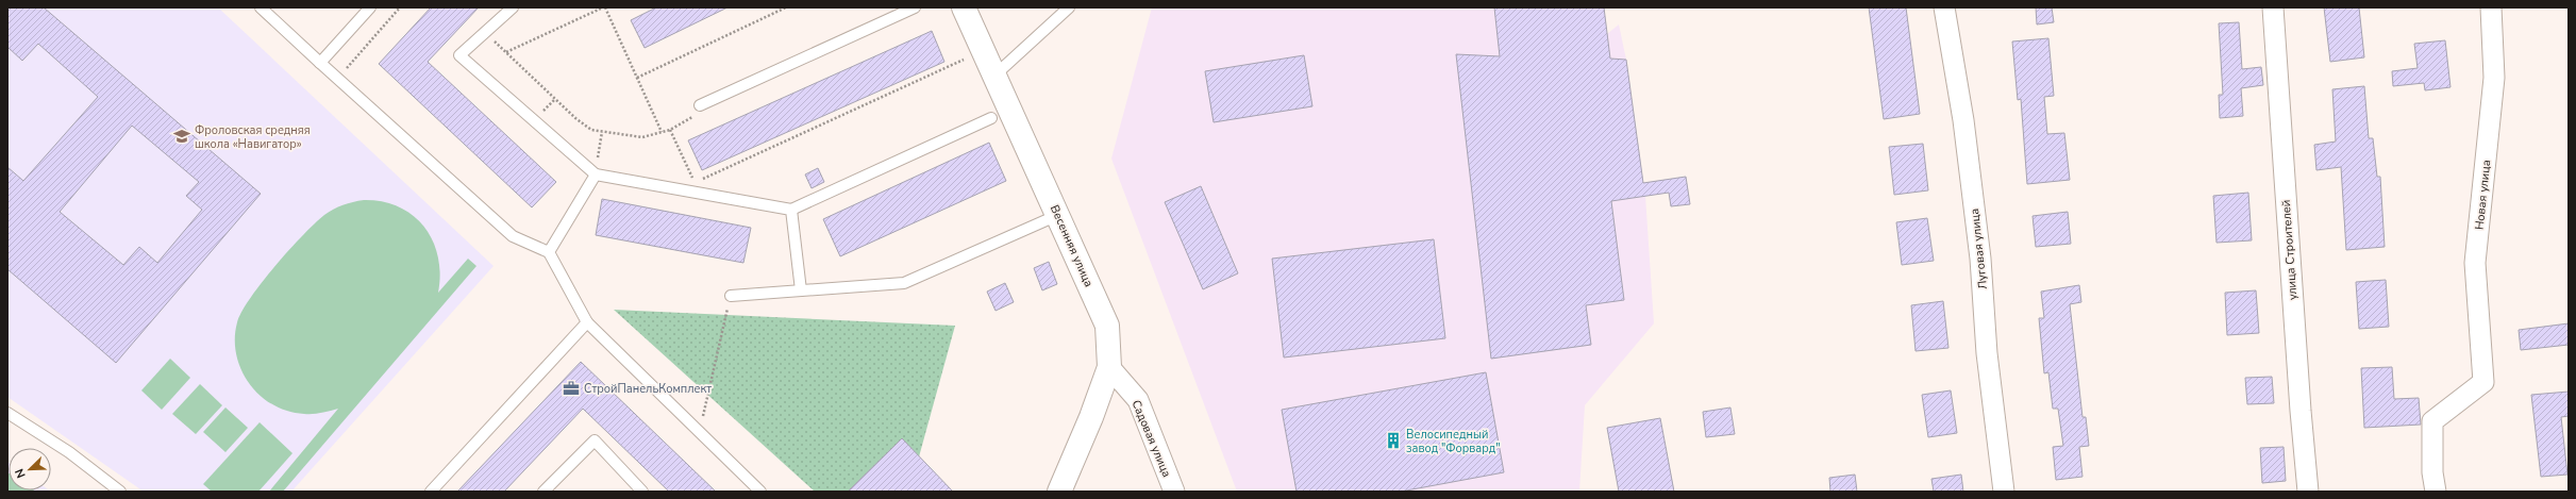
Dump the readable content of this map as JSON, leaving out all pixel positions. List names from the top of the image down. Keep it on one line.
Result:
{"streets":{"street":["Новая улица","Весенняя улица","Луговая улица","улица Строителей","Садовая улица"]},"crossings":[["Весенняя улица","Садовая улица"]],"places":{"school or university":["Фроловская средняя школа «Навигатор»"],"office":["СтройПанельКомплект"],"building":["Велосипедный завод \"Форвард\""]},"north":"bottom left"}
